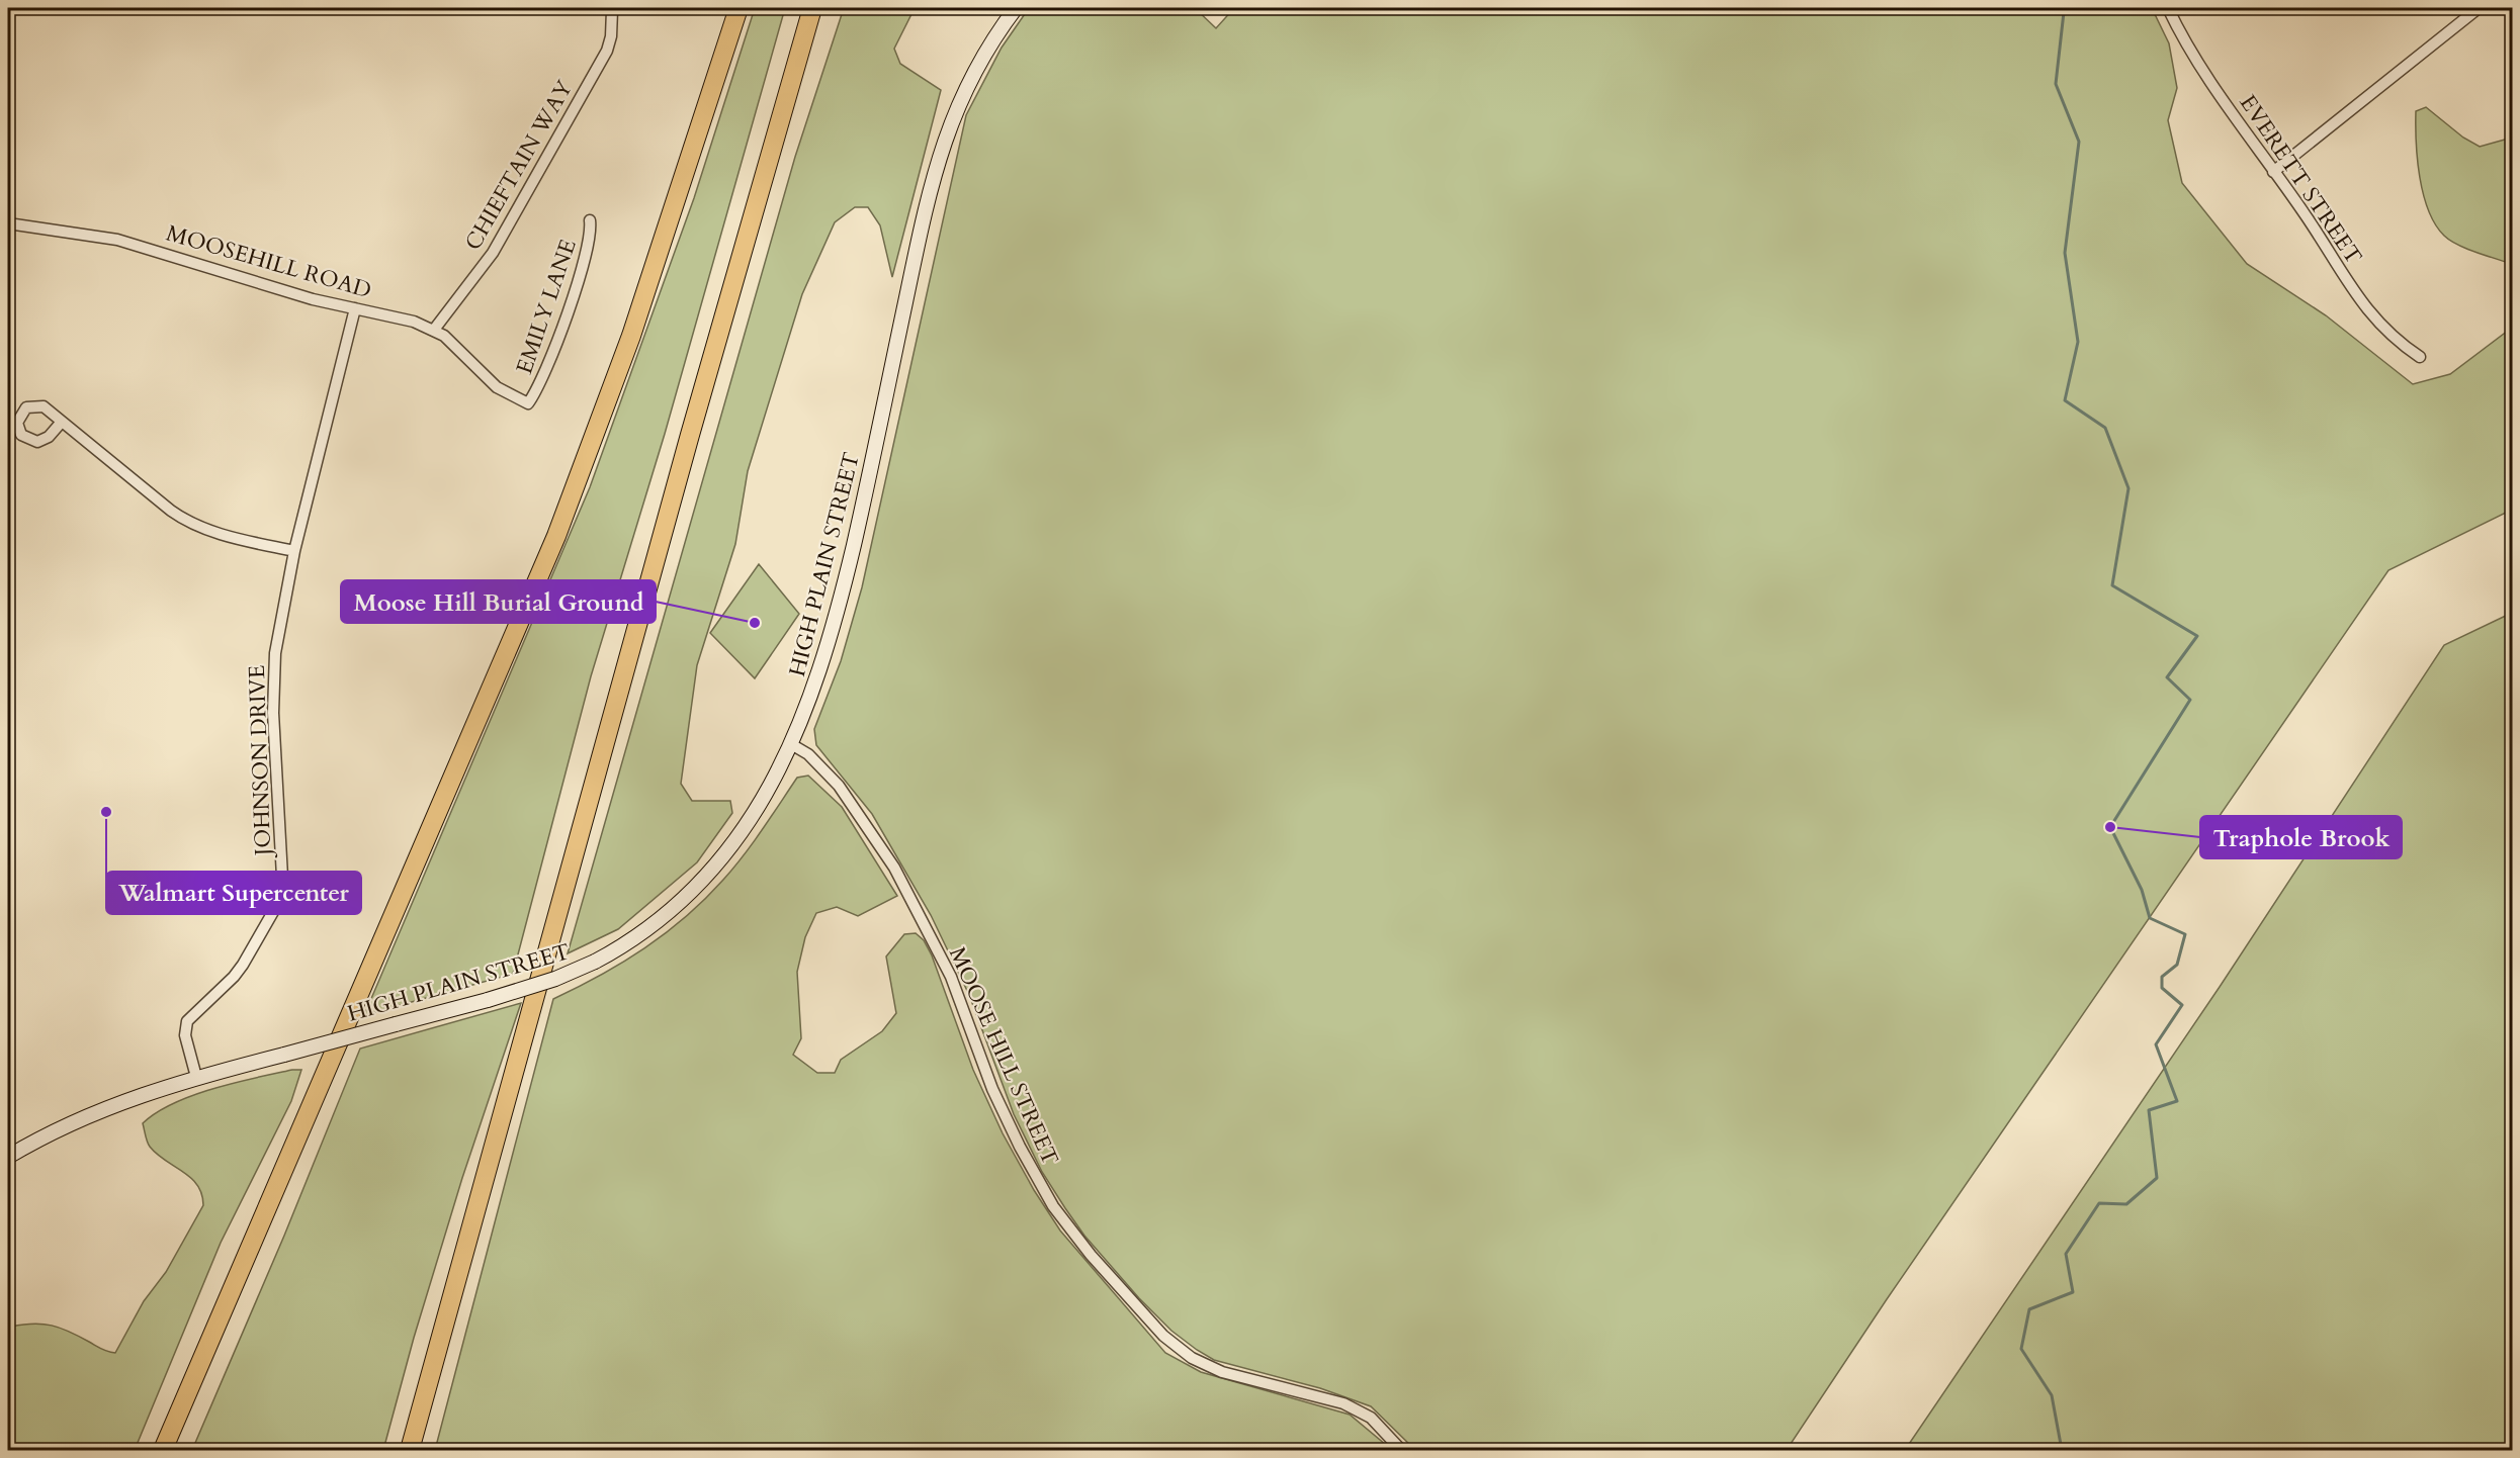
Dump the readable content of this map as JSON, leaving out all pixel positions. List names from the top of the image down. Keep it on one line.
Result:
{"streets":{"main road":["HIGH PLAIN STREET"],"street":["CHIEFTAIN WAY","EVERETT STREET","MOOSEHILL ROAD","EMILY LANE","JOHNSON DRIVE","MOOSE HILL STREET"]},"crossings":[["CHIEFTAIN WAY","MOOSEHILL ROAD"],["MOOSEHILL ROAD","EMILY LANE"],["MOOSEHILL ROAD","JOHNSON DRIVE"],["HIGH PLAIN STREET","JOHNSON DRIVE"],["HIGH PLAIN STREET","MOOSE HILL STREET"]],"places":["Moose Hill Burial Ground","Walmart Supercenter","Traphole Brook"]}
